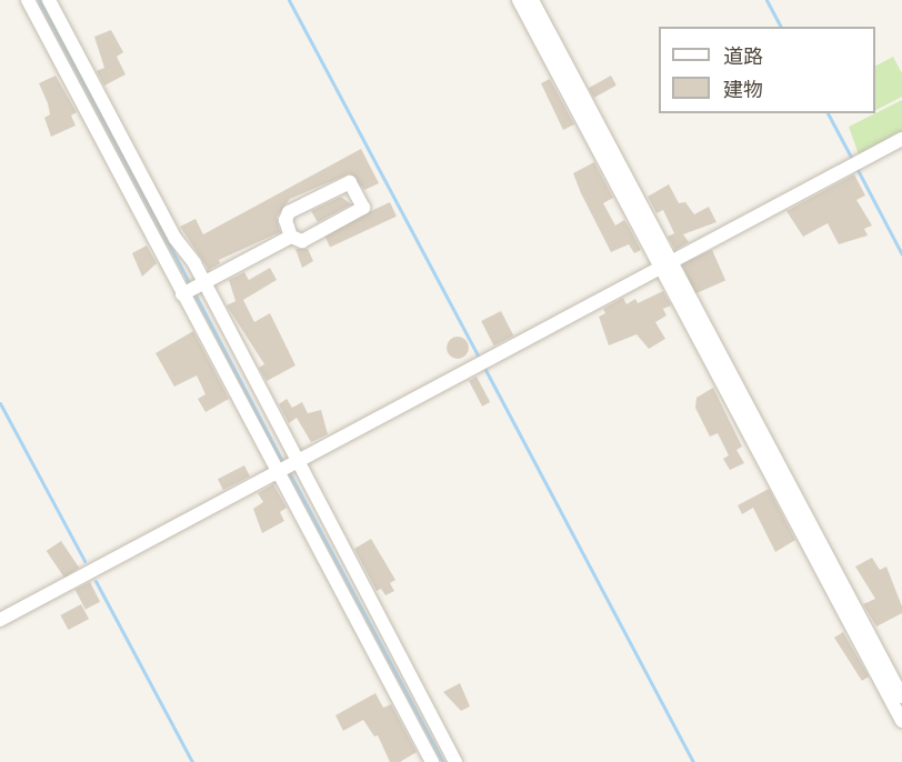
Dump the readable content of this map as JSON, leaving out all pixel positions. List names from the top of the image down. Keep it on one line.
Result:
{"legend":["道路","建物"]}
